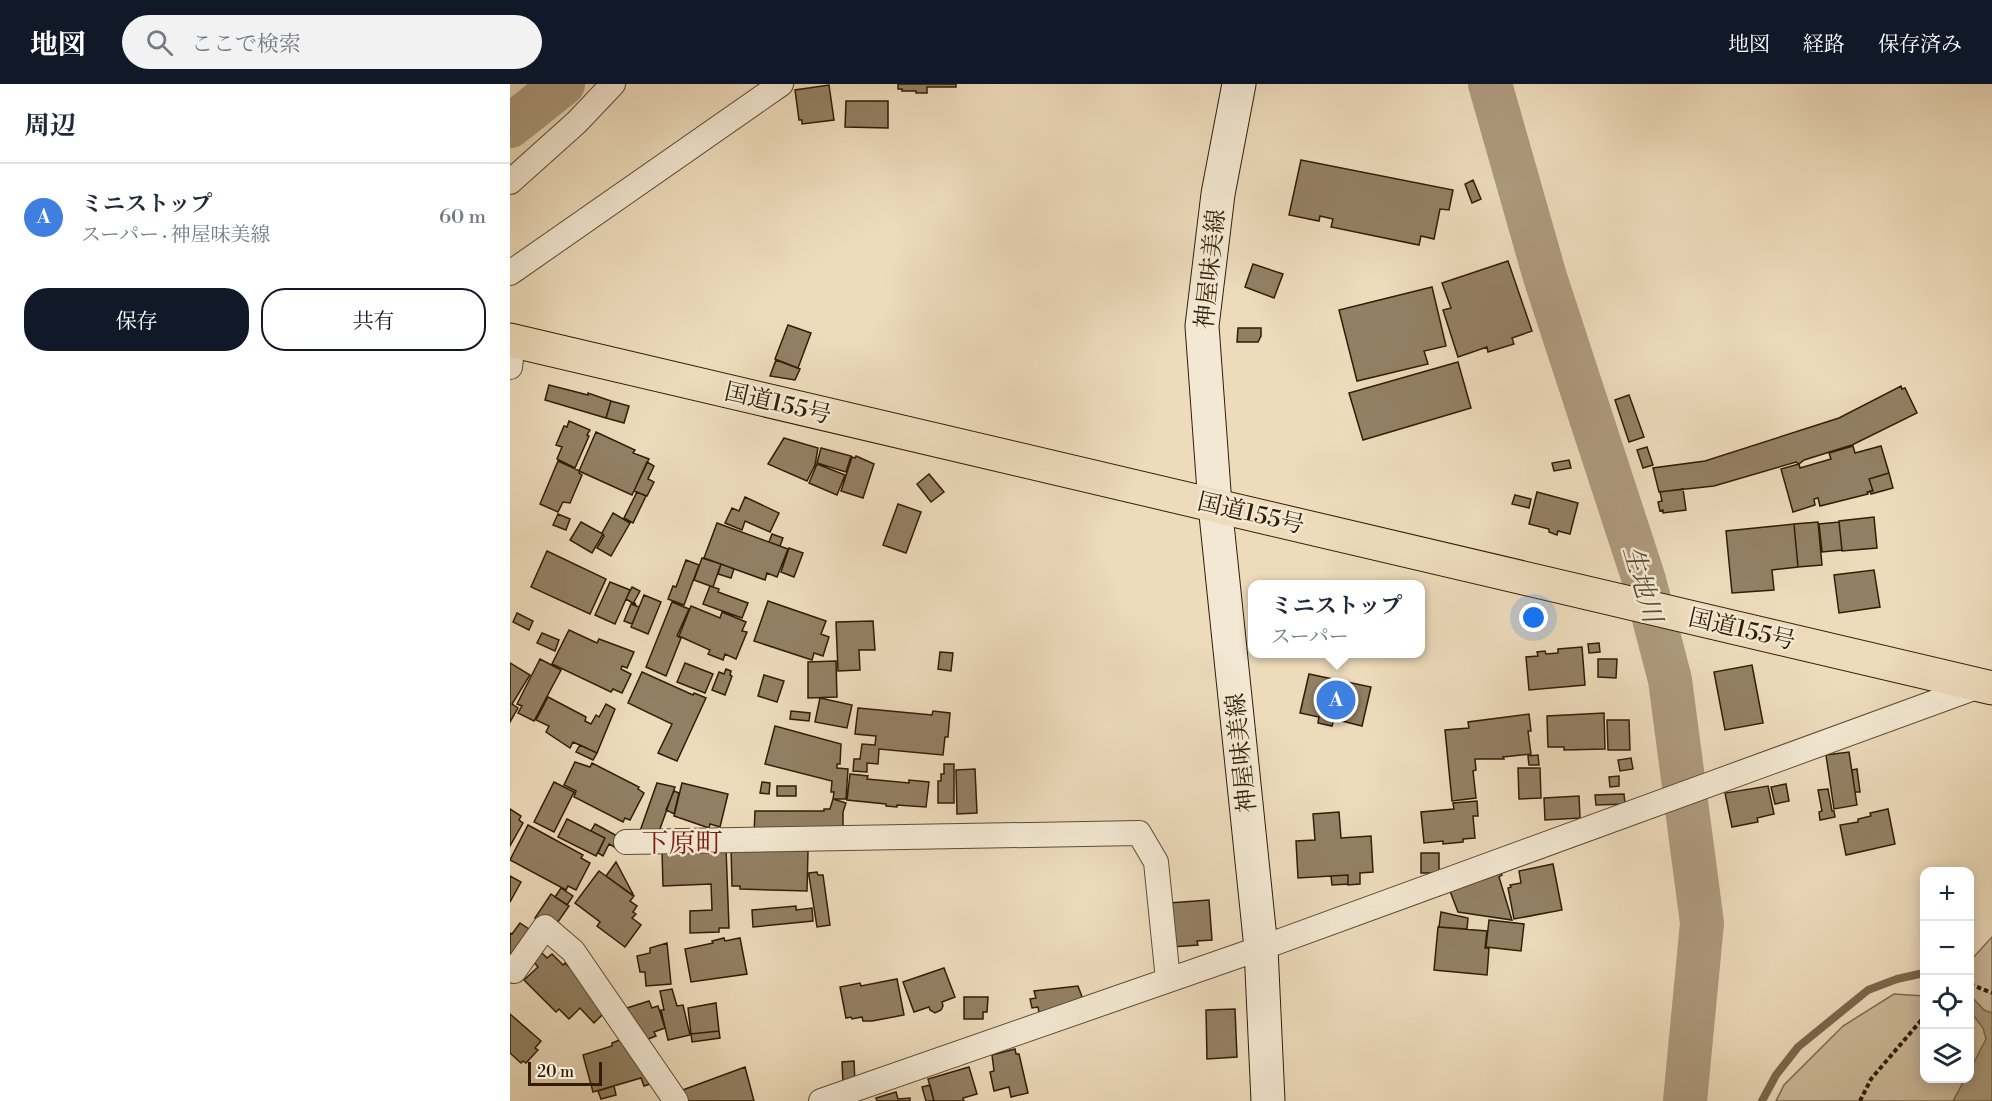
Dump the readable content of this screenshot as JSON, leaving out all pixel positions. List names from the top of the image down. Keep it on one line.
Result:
{"streets":{"highway":["国道155号"],"main road":["神屋味美線"]},"crossings":[["神屋味美線","国道155号"]],"districts":["下原町"],"water":["生地川"],"scale_bar":"20 m","page":{"header":"地図","search":"ここで検索","nav":["地図","経路","保存済み"],"heading":"周辺","list":[{"mark":"A","name":"ミニストップ","note":"スーパー · 神屋味美線","value":"60 m"}],"buttons":["保存","共有"],"popup":["ミニストップ","スーパー"],"pins":"A","map_buttons":["+","−"],"scale":"20 m"}}
